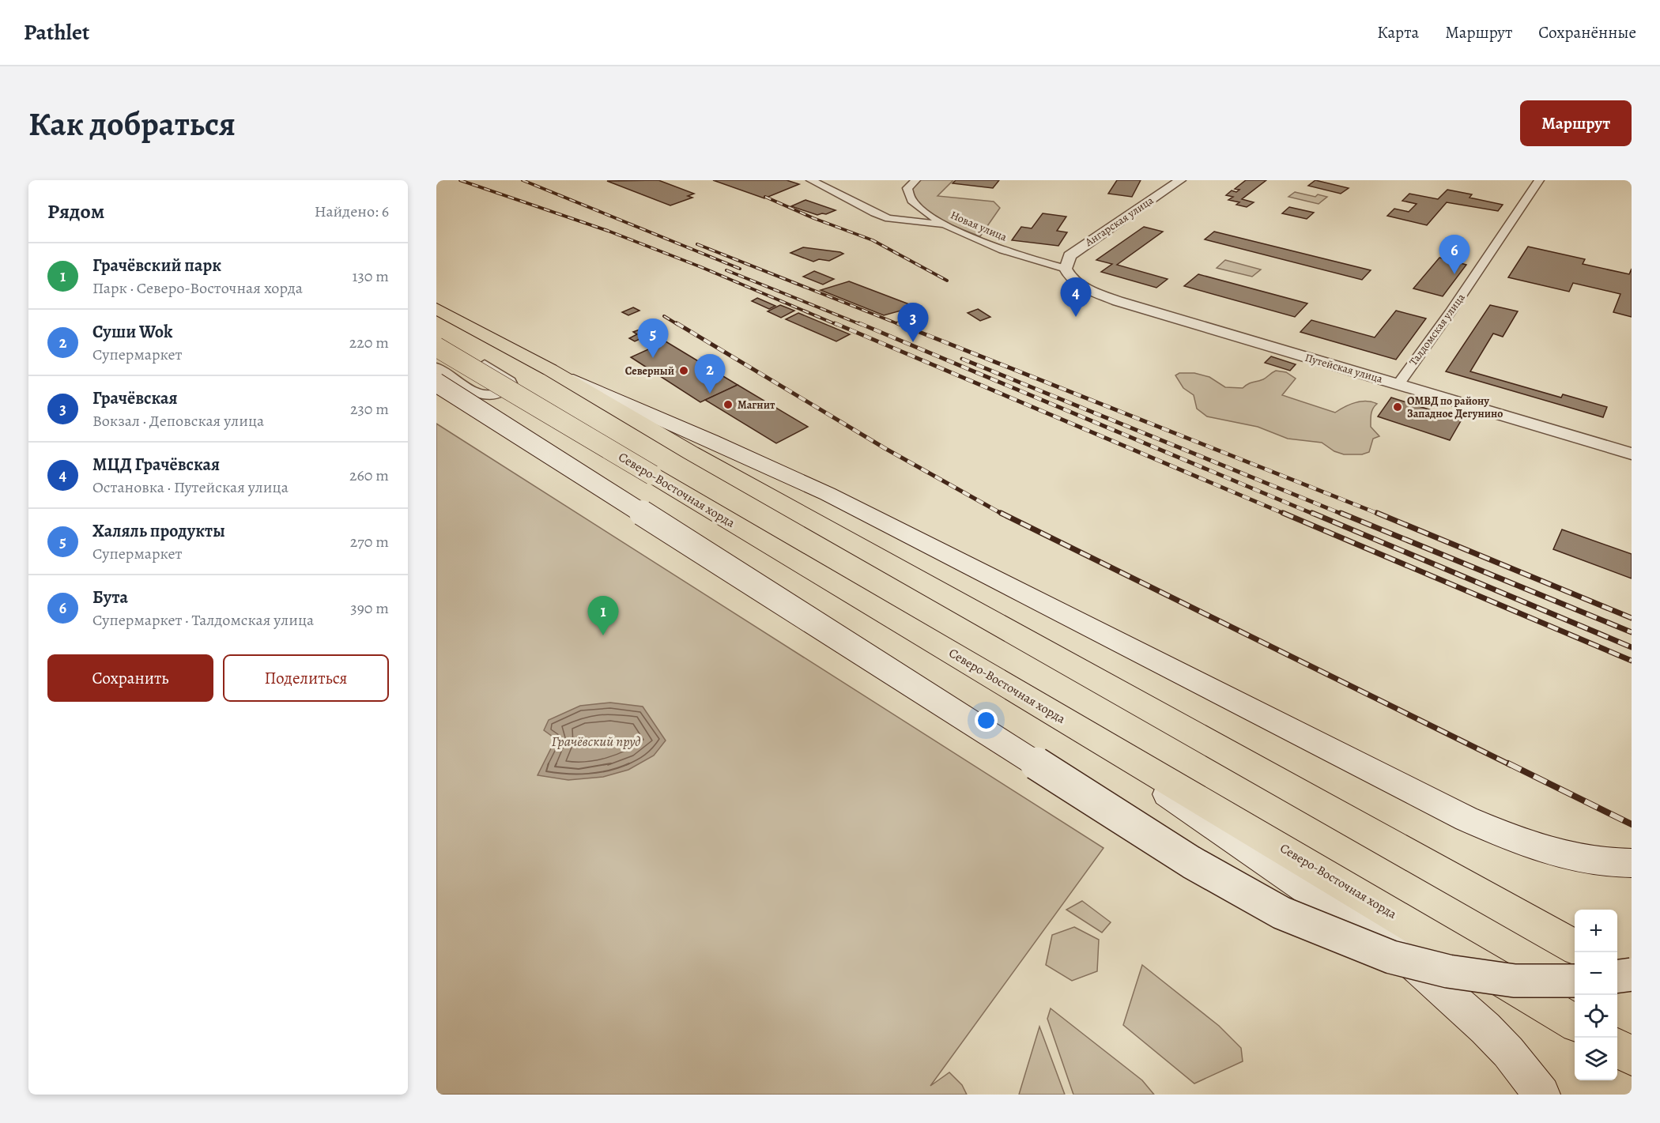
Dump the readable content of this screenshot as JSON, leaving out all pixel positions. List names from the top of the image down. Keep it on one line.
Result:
{"streets":{"main road":["Северо-Восточная хорда"],"street":["Ангарская улица","Новая улица","Талдомская улица","Путейская улица"]},"crossings":[["Ангарская улица","Новая улица"],["Ангарская улица","Путейская улица"],["Новая улица","Путейская улица"],["Талдомская улица","Путейская улица"]],"water":["Грачёвский пруд"],"places":["Северный","Магнит","ОМВД по району Западное Дегунино"],"page":{"header":"Pathlet","nav":["Карта","Маршрут","Сохранённые"],"buttons":["Маршрут",["Сохранить","Поделиться"]],"title":"Как добраться","heading":["Рядом","Найдено: 6"],"pins":["6","4","3","5","2","1"],"list":[{"mark":"1","name":"Грачёвский парк","note":"Парк · Северо-Восточная хорда","value":"130 m"},{"mark":"2","name":"Суши Wok","note":"Супермаркет","value":"220 m"},{"mark":"3","name":"Грачёвская","note":"Вокзал · Деповская улица","value":"230 m"},{"mark":"4","name":"МЦД Грачёвская","note":"Остановка · Путейская улица","value":"260 m"},{"mark":"5","name":"Халяль продукты","note":"Супермаркет","value":"270 m"},{"mark":"6","name":"Бута","note":"Супермаркет · Талдомская улица","value":"390 m"}],"map_buttons":["+","−"]}}
